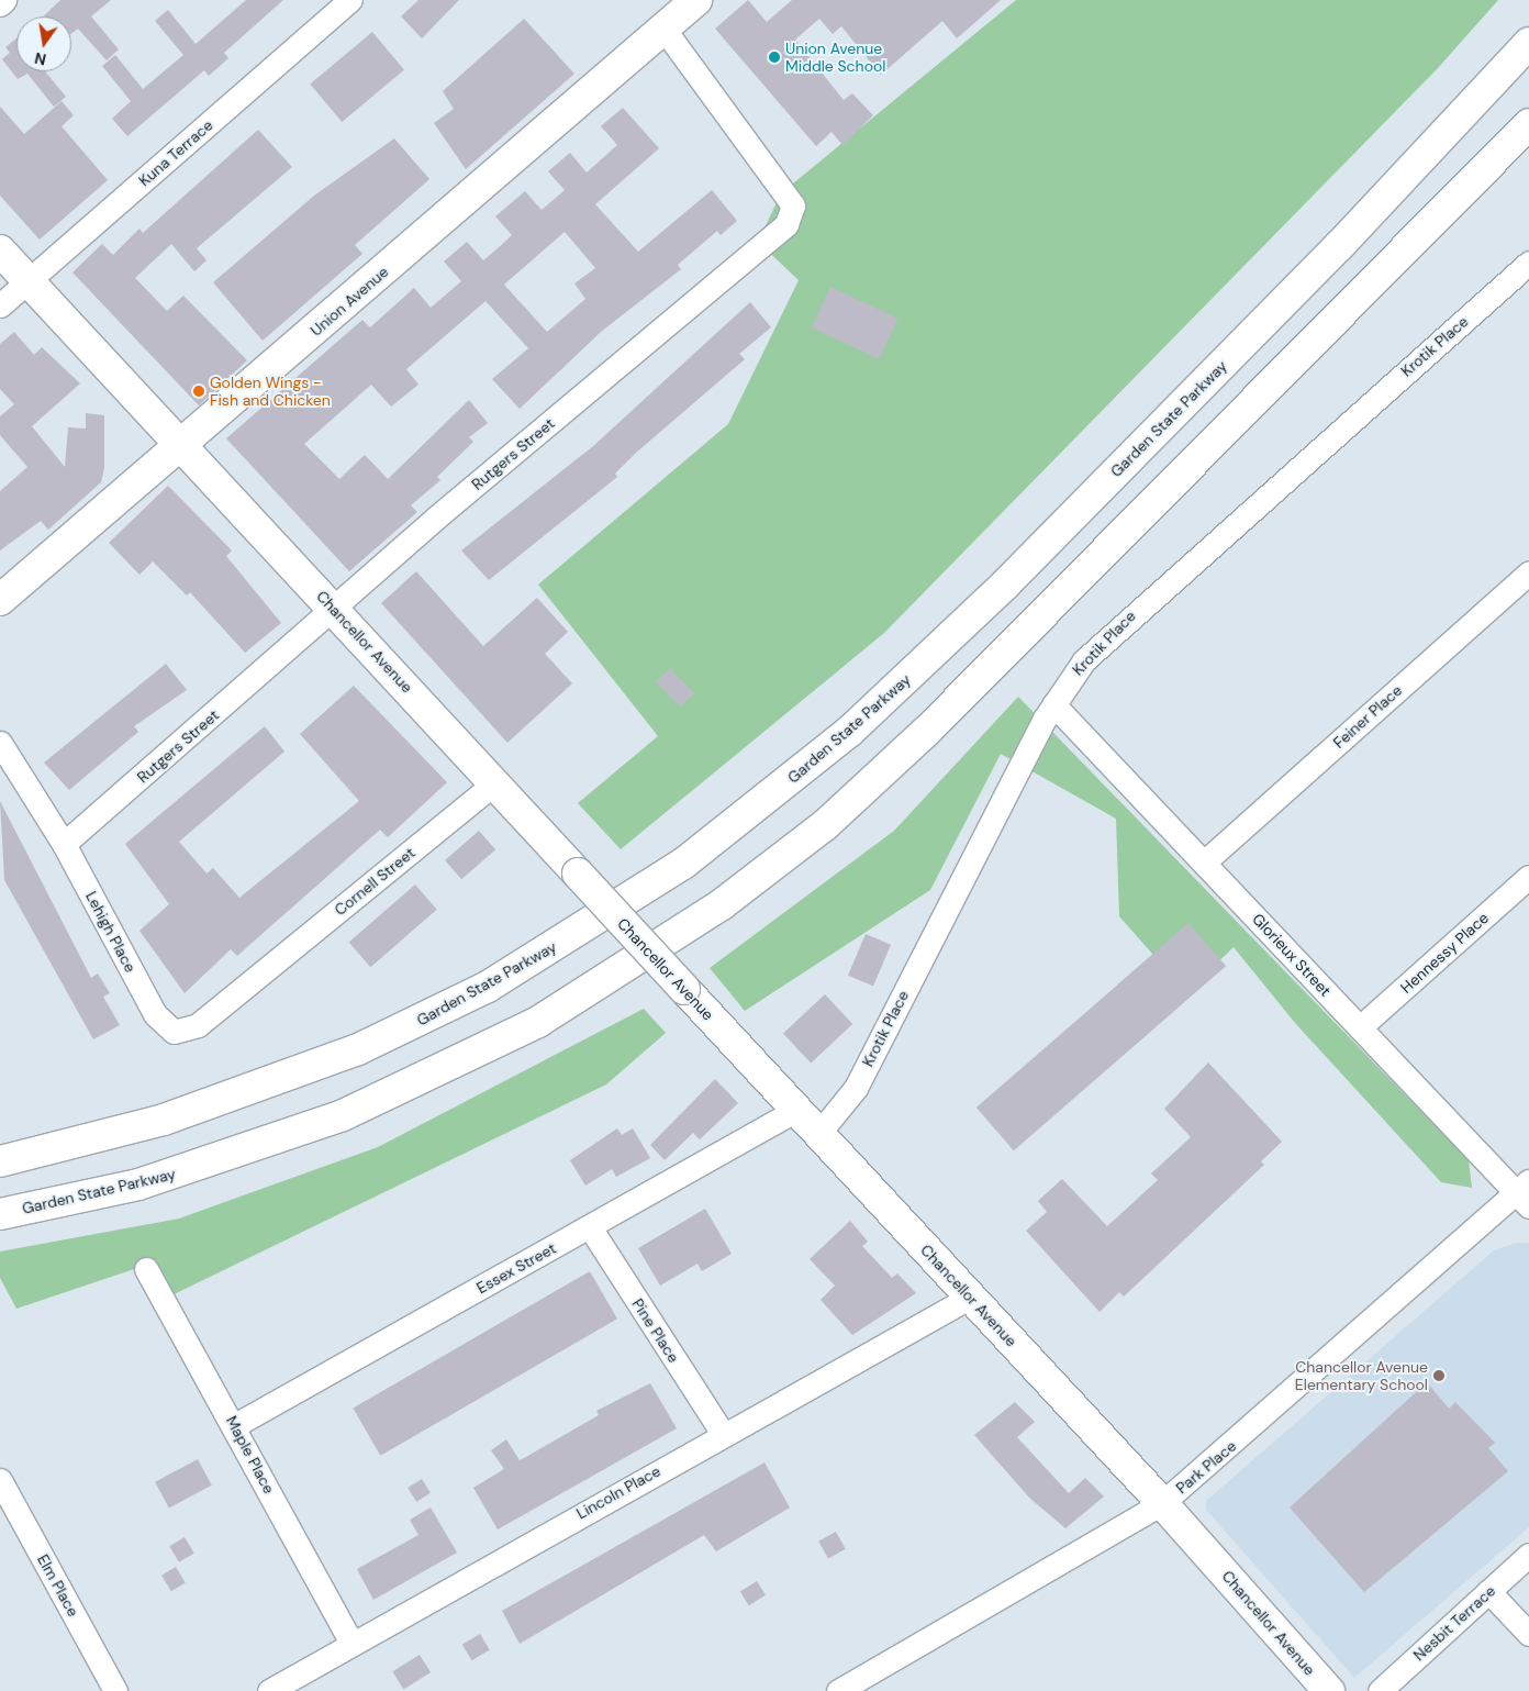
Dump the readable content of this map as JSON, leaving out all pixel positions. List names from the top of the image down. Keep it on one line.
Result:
{"streets":{"main road":["Union Avenue","Garden State Parkway","Chancellor Avenue"],"street":["Kuna Terrace","Krotik Place","Rutgers Street","Feiner Place","Cornell Street","Lehigh Place","Hennessy Place","Glorieux Street","Essex Street","Pine Place","Maple Place","Park Place","Lincoln Place","Elm Place","Nesbit Terrace"]},"crossings":[["Kuna Terrace","Chancellor Avenue"],["Union Avenue","Rutgers Street"],["Union Avenue","Chancellor Avenue"],["Krotik Place","Chancellor Avenue"],["Krotik Place","Glorieux Street"],["Rutgers Street","Chancellor Avenue"],["Rutgers Street","Lehigh Place"],["Chancellor Avenue","Cornell Street"],["Chancellor Avenue","Essex Street"],["Chancellor Avenue","Park Place"],["Chancellor Avenue","Lincoln Place"],["Feiner Place","Glorieux Street"],["Cornell Street","Lehigh Place"],["Hennessy Place","Glorieux Street"],["Glorieux Street","Park Place"],["Essex Street","Pine Place"],["Essex Street","Maple Place"],["Pine Place","Lincoln Place"],["Maple Place","Lincoln Place"]],"places":["Union Avenue Middle School","Golden Wings - Fish and Chicken","Chancellor Avenue Elementary School"],"north":"bottom"}
